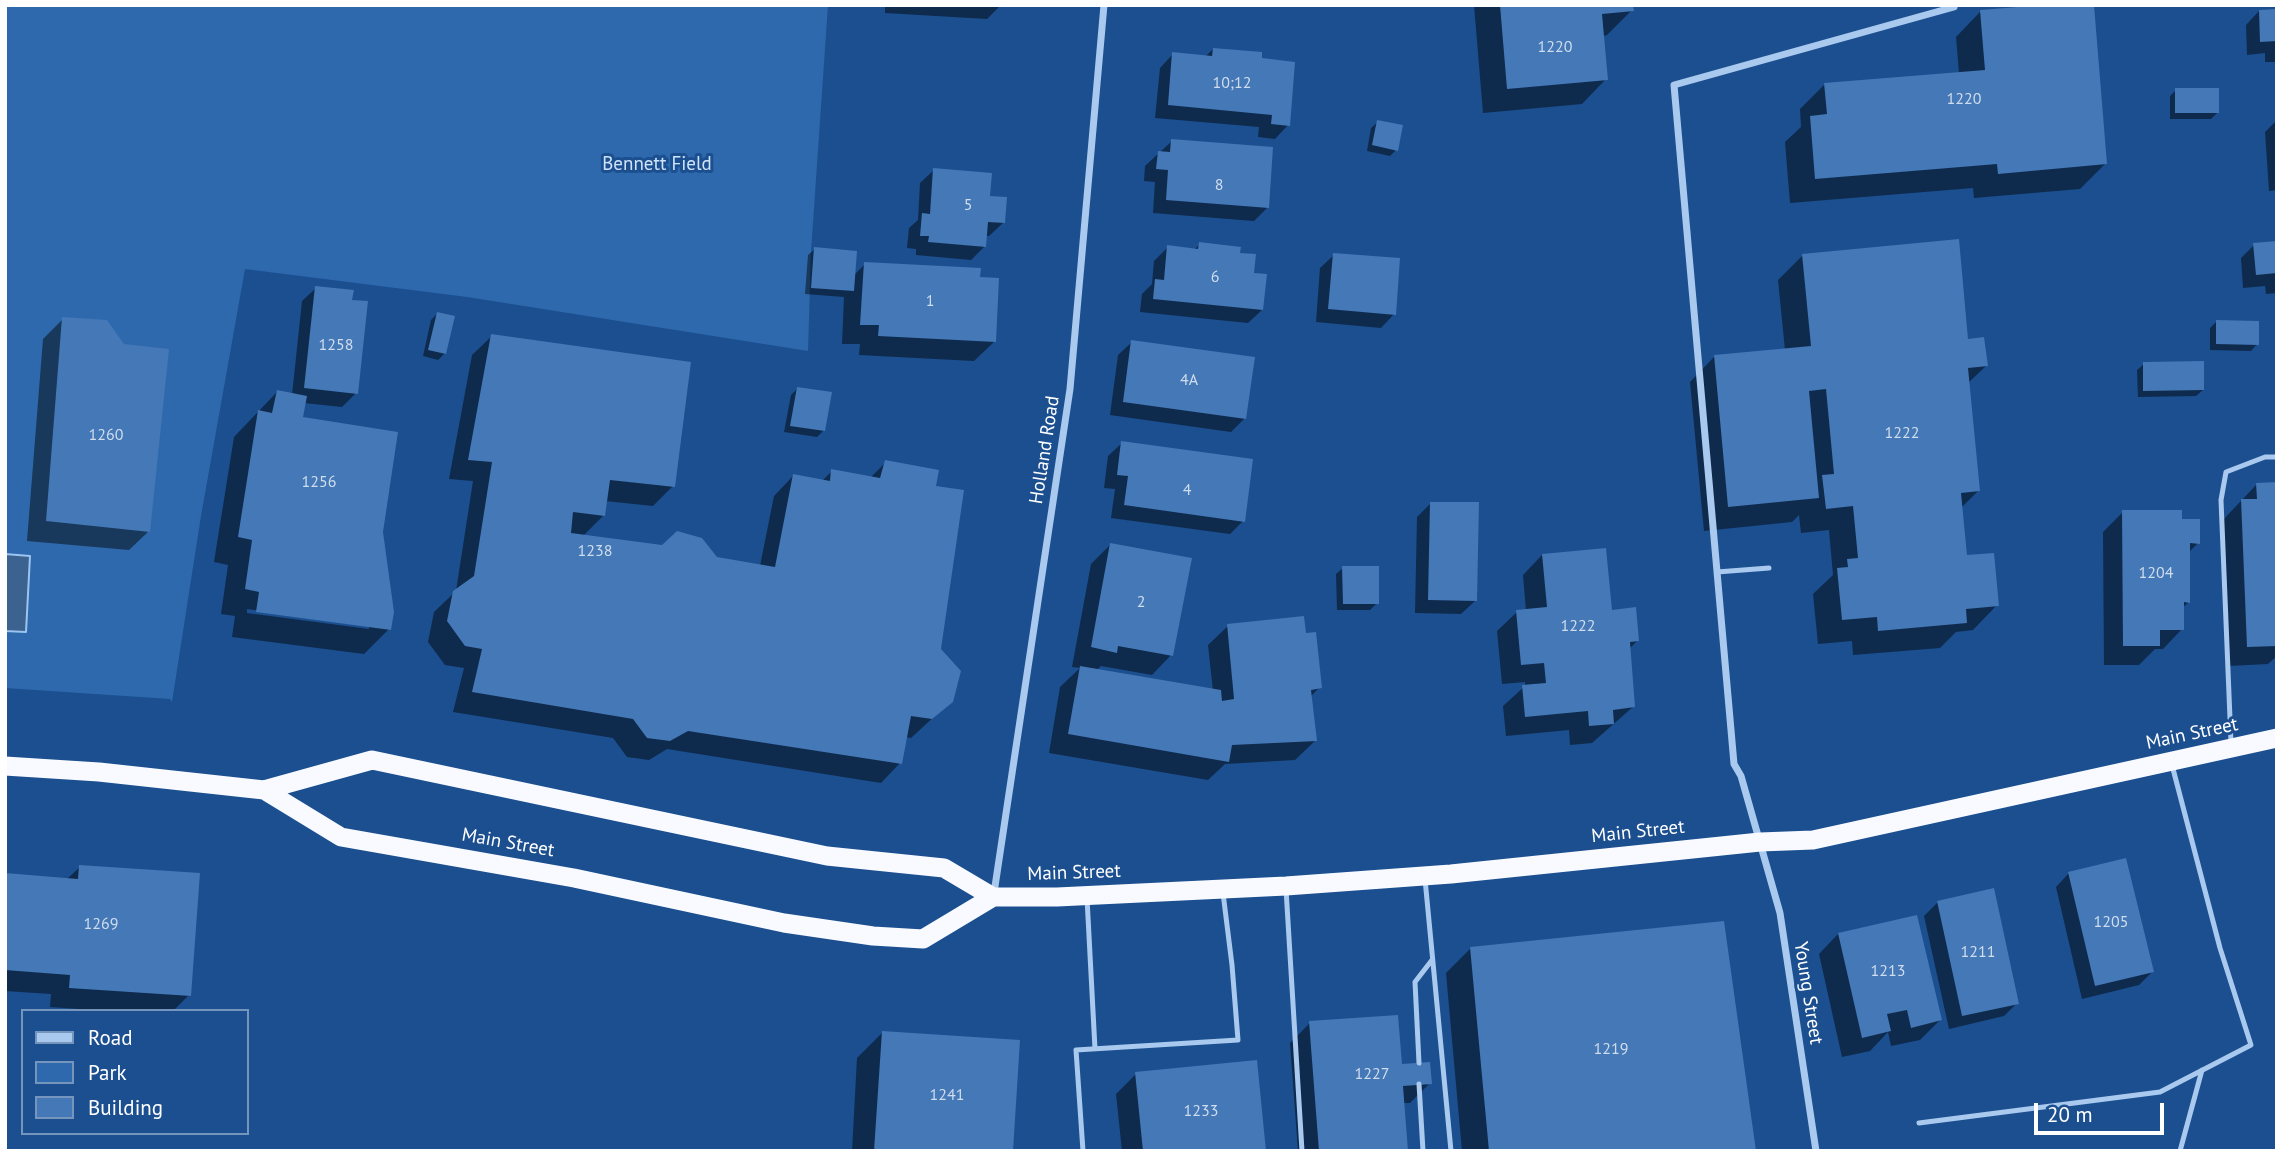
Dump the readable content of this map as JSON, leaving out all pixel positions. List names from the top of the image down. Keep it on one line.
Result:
{"streets":{"highway":["Main Street"],"street":["Holland Road","Young Street"]},"crossings":[["Holland Road","Main Street"],["Main Street","Young Street"]],"parks":["Bennett Field"],"house_numbers":["1220","10;12","1220","8","5","6","1","1258","4A","1222","1260","1256","4","1238","1204","2","1222","1205","1269","1211","1213","1219","1227","1241","1233"],"legend":["Road","Park","Building"],"scale_bar":"20 m"}
